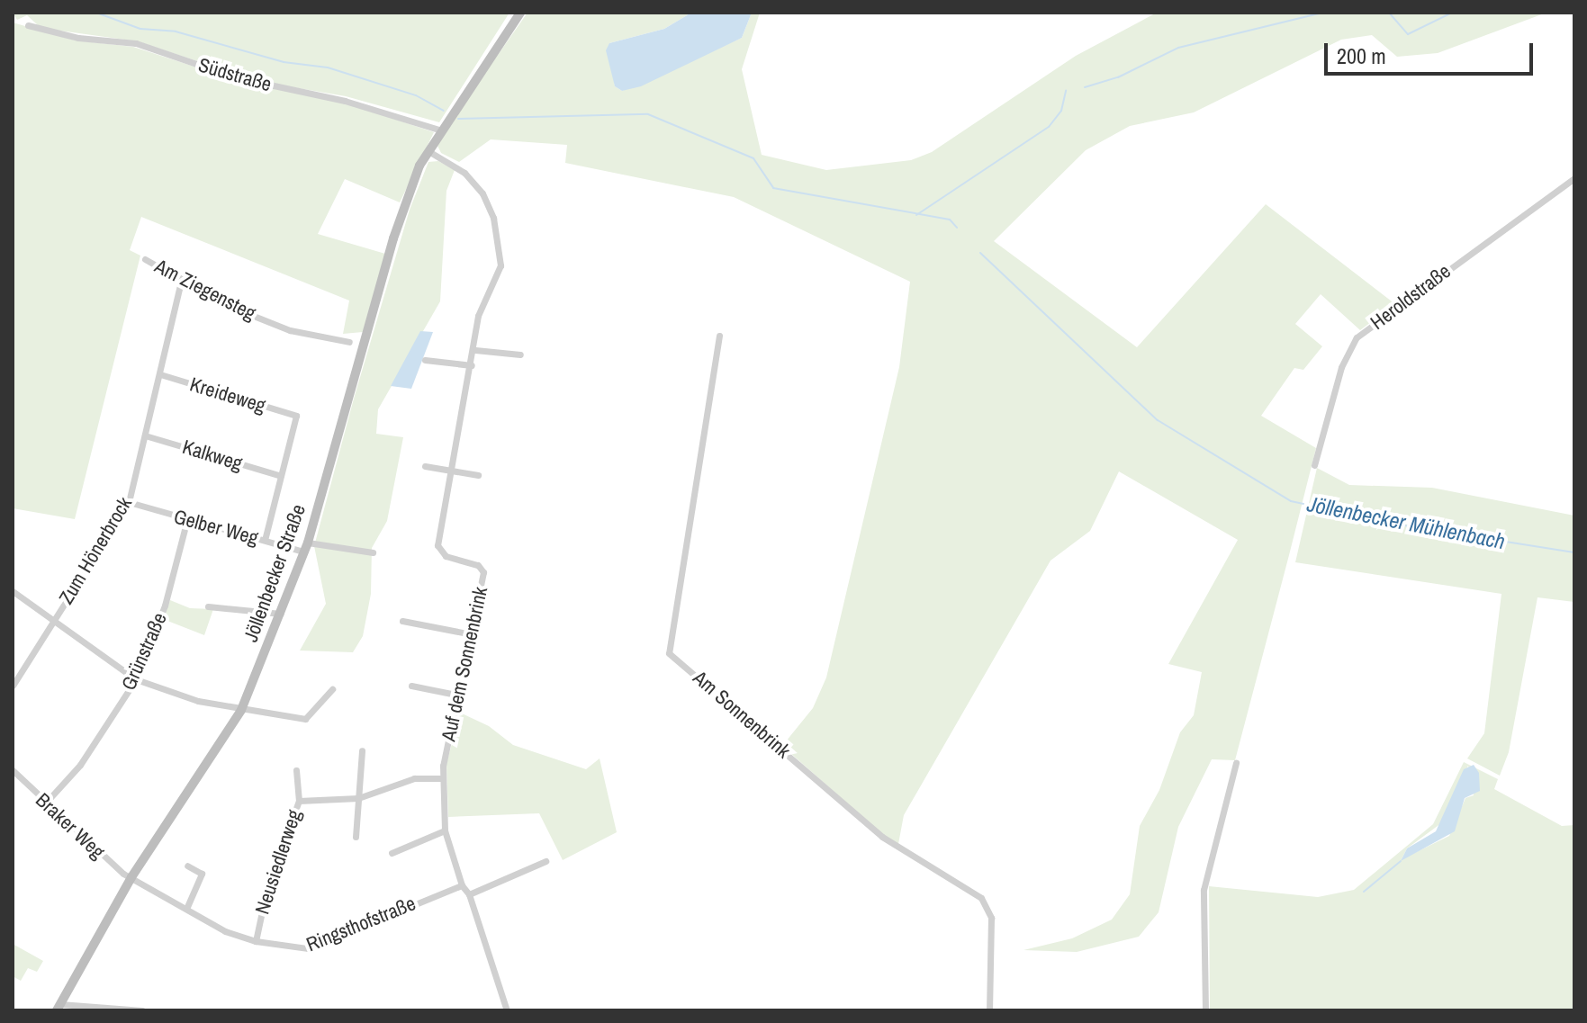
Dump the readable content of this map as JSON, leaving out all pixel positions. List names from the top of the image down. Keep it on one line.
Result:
{"streets":{"main road":["Jöllenbecker Straße"],"street":["Südstraße","Am Ziegensteg","Heroldstraße","Kreideweg","Kalkweg","Gelber Weg","Zum Hönerbrock","Grünstraße","Auf dem Sonnenbrink","Am Sonnenbrink","Braker Weg","Neusiedlerweg","Ringsthofstraße"]},"crossings":[["Südstraße","Jöllenbecker Straße"],["Am Ziegensteg","Zum Hönerbrock"],["Kreideweg","Kalkweg"],["Kreideweg","Zum Hönerbrock"],["Kalkweg","Zum Hönerbrock"],["Gelber Weg","Zum Hönerbrock"],["Gelber Weg","Jöllenbecker Straße"],["Gelber Weg","Grünstraße"],["Jöllenbecker Straße","Auf dem Sonnenbrink"],["Jöllenbecker Straße","Braker Weg"],["Jöllenbecker Straße","Ringsthofstraße"],["Grünstraße","Braker Weg"],["Auf dem Sonnenbrink","Neusiedlerweg"],["Auf dem Sonnenbrink","Ringsthofstraße"],["Braker Weg","Ringsthofstraße"],["Neusiedlerweg","Ringsthofstraße"]],"water":["Jöllenbecker Mühlenbach"],"scale_bar":"200 m"}
